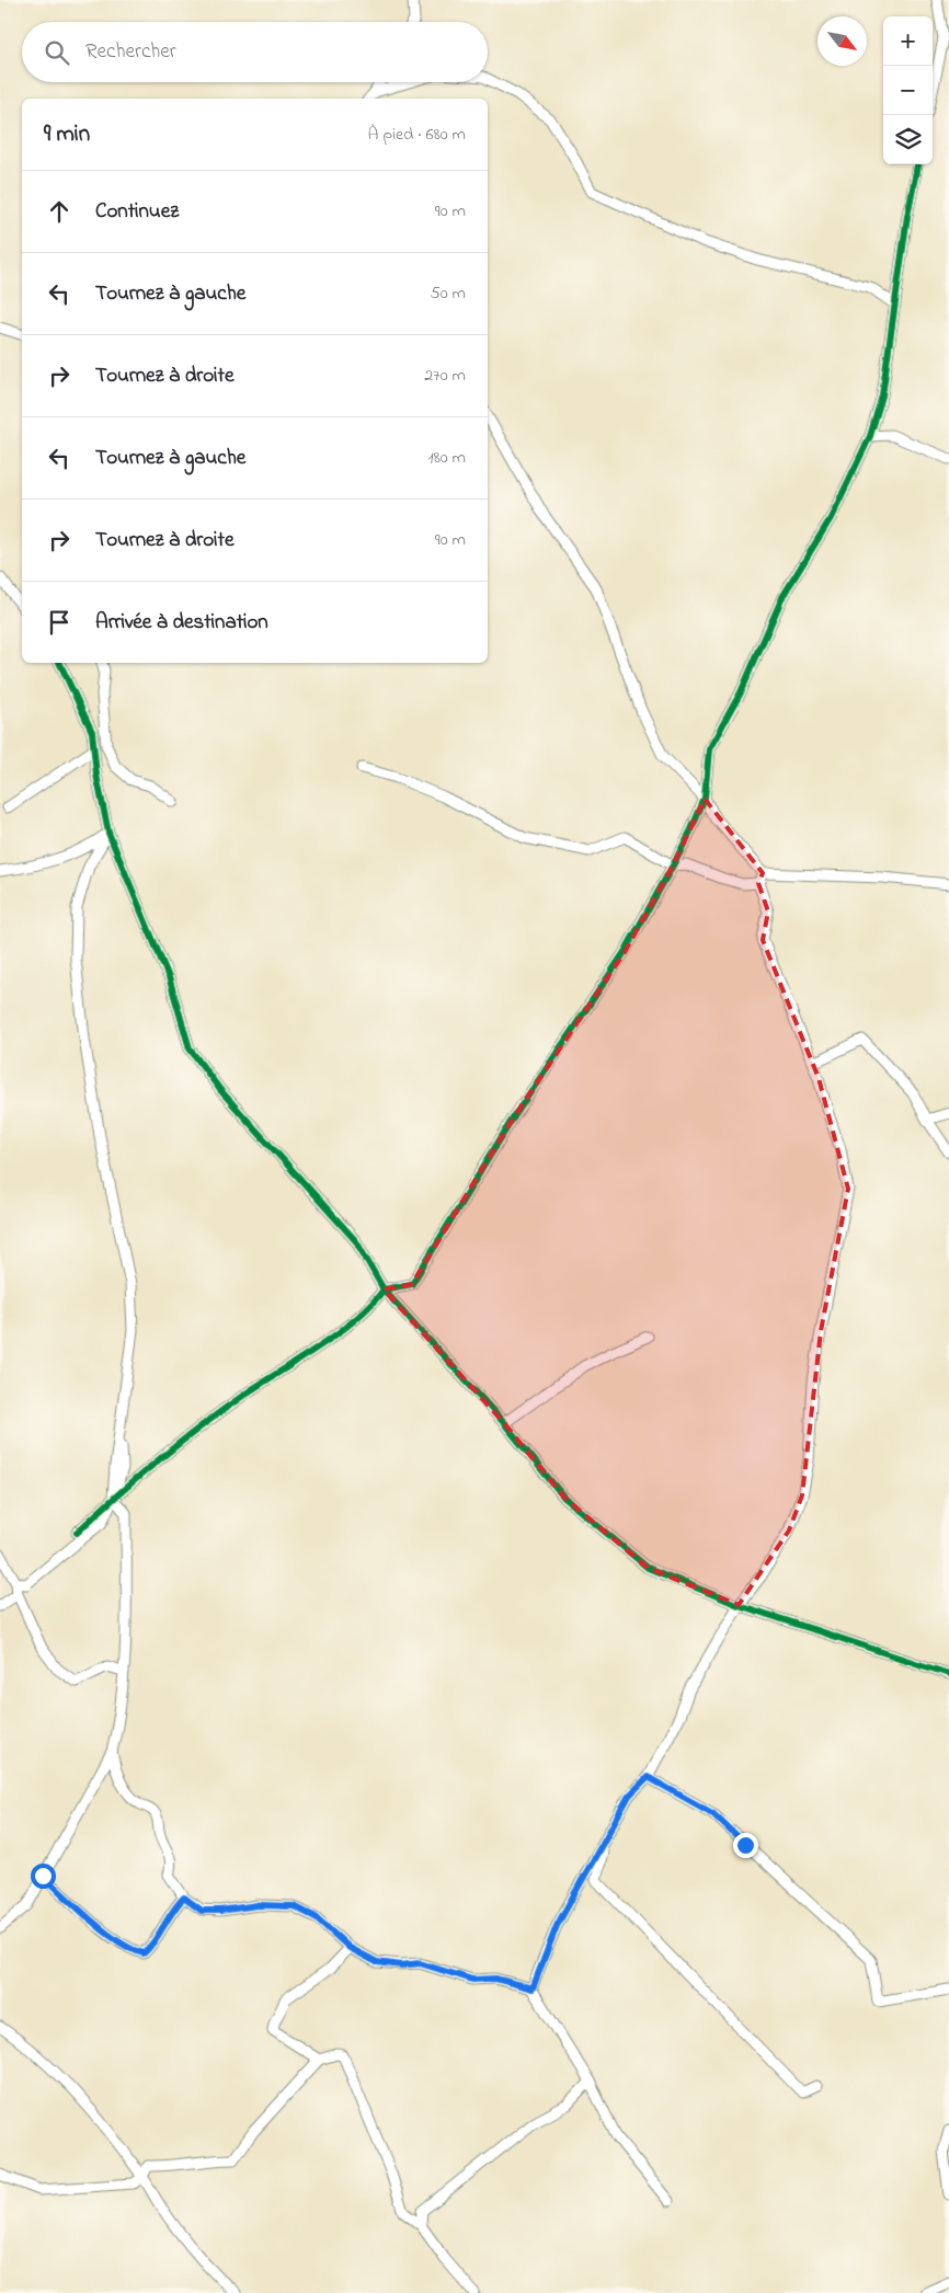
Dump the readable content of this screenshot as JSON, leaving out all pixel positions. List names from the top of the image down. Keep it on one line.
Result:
{"north":"bottom right","page":{"map_buttons":["+","−"],"search":"Rechercher","heading":["9 min","À pied · 680 m"],"list":[["Continuez","90 m"],["Tournez à gauche","50 m"],["Tournez à droite","270 m"],["Tournez à gauche","180 m"],["Tournez à droite","90 m"],"Arrivée à destination"]}}
